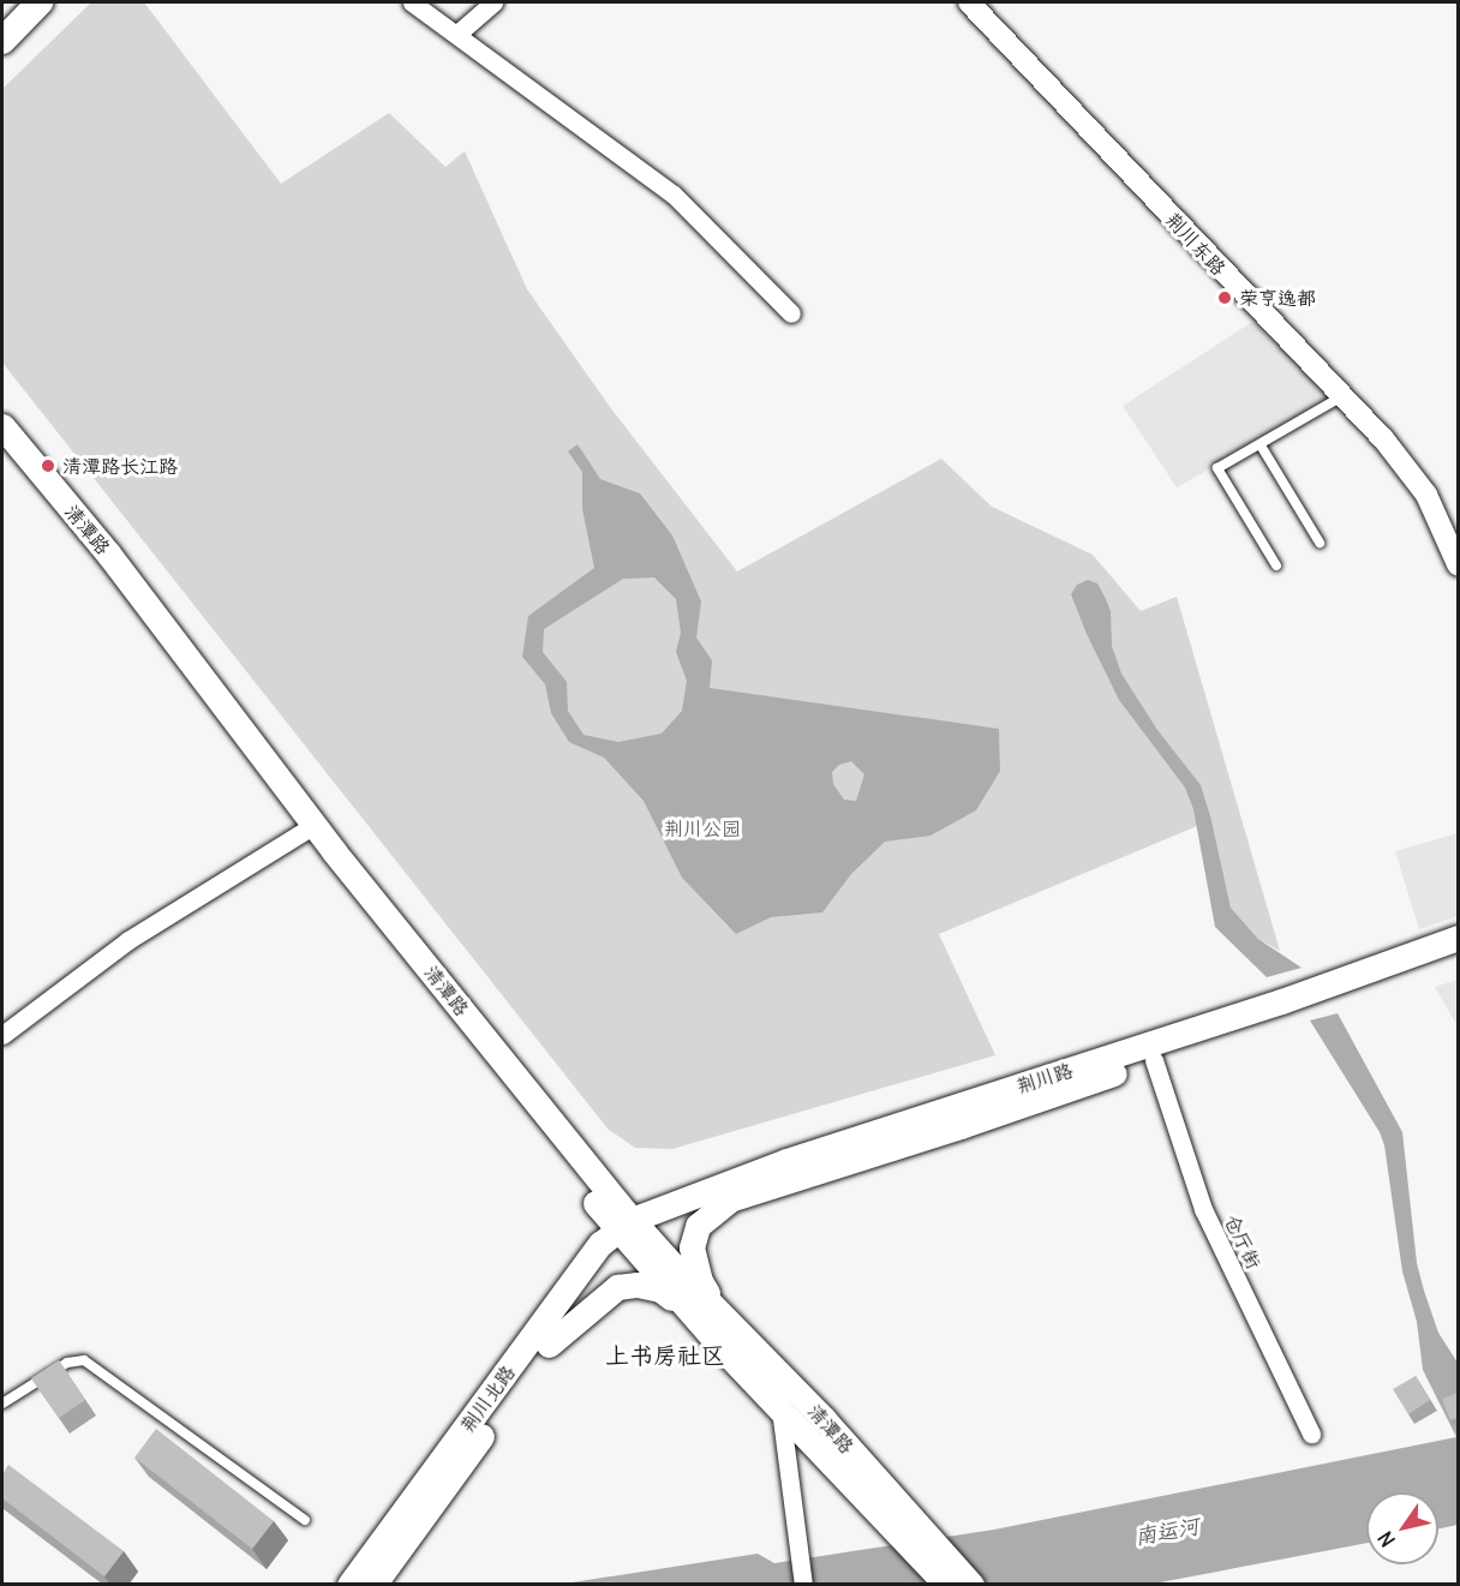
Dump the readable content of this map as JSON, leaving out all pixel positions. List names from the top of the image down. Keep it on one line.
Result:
{"streets":{"main road":["清潭路","荆川路","荆川北路"],"street":["荆川东路","仓厅街"]},"crossings":[["清潭路","荆川路"],["清潭路","荆川北路"],["荆川路","仓厅街"],["荆川路","荆川北路"]],"districts":["上书房社区"],"water":["南运河"],"parks":["荆川公园"],"places":["荣亨逸都","清潭路长江路"],"north":"bottom left"}
